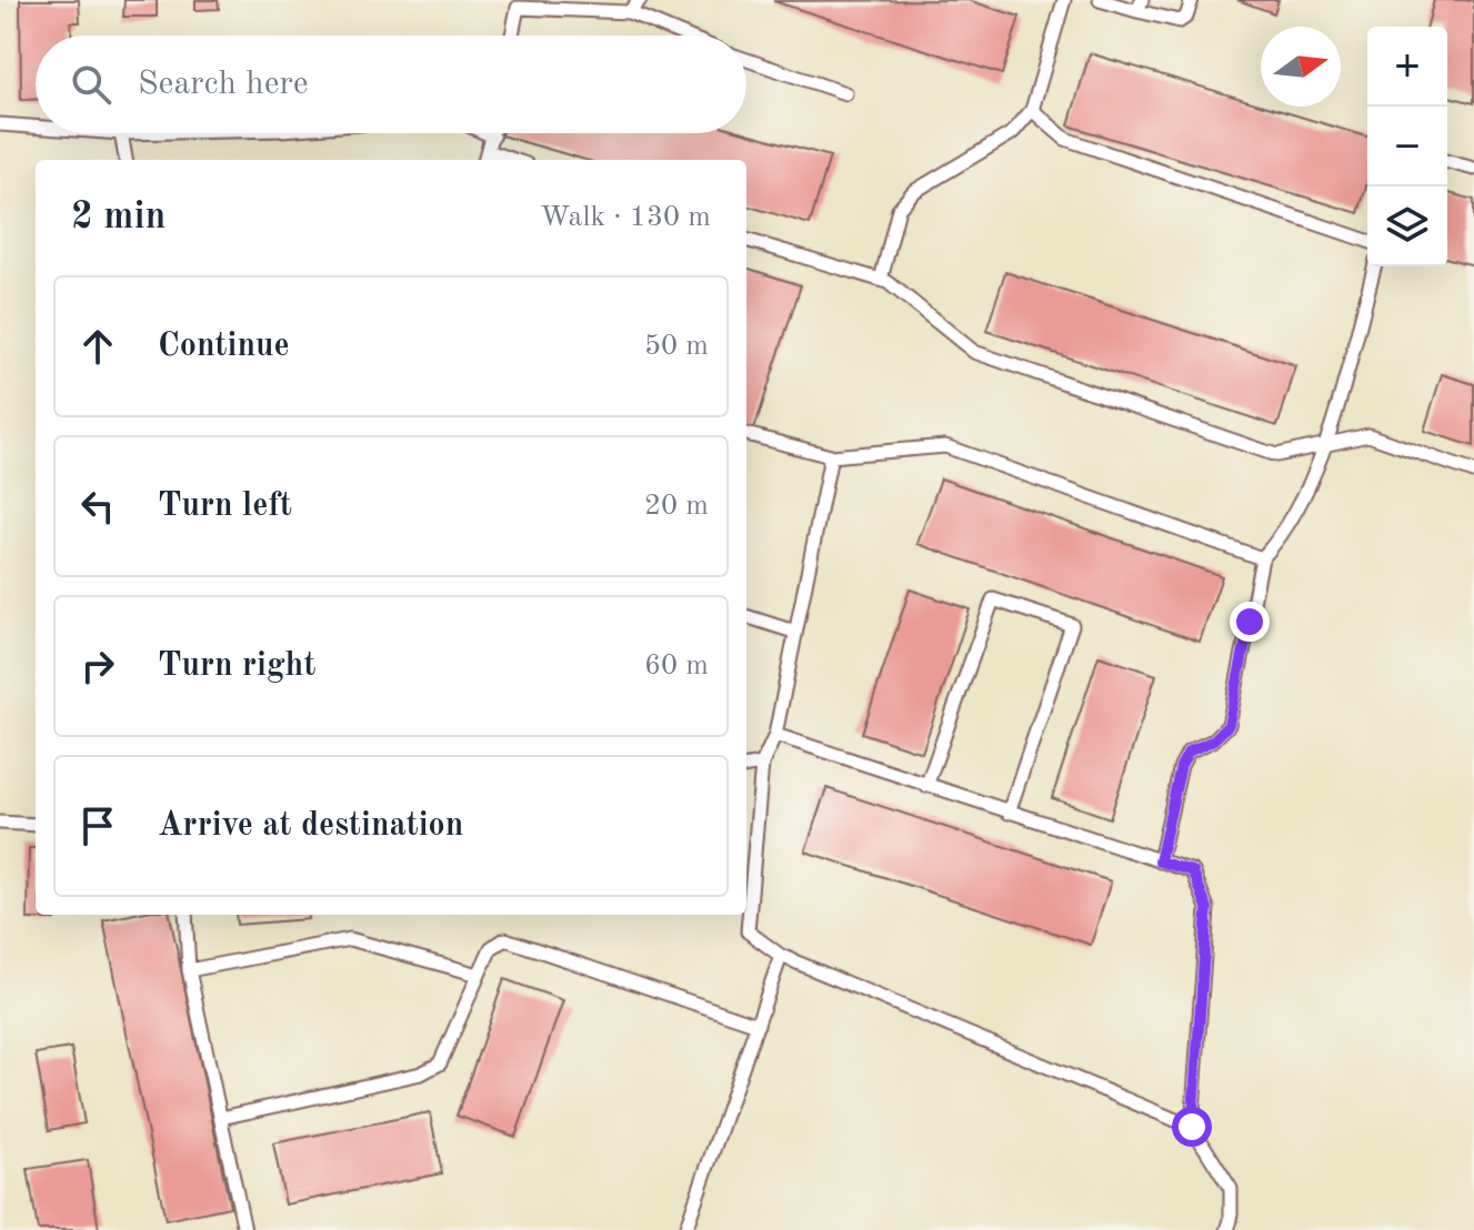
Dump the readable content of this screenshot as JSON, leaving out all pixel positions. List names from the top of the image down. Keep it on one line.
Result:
{"north":"right","page":{"map_buttons":["+","−"],"search":"Search here","heading":["2 min","Walk · 130 m"],"list":[["Continue","50 m"],["Turn left","20 m"],["Turn right","60 m"],"Arrive at destination"]}}
